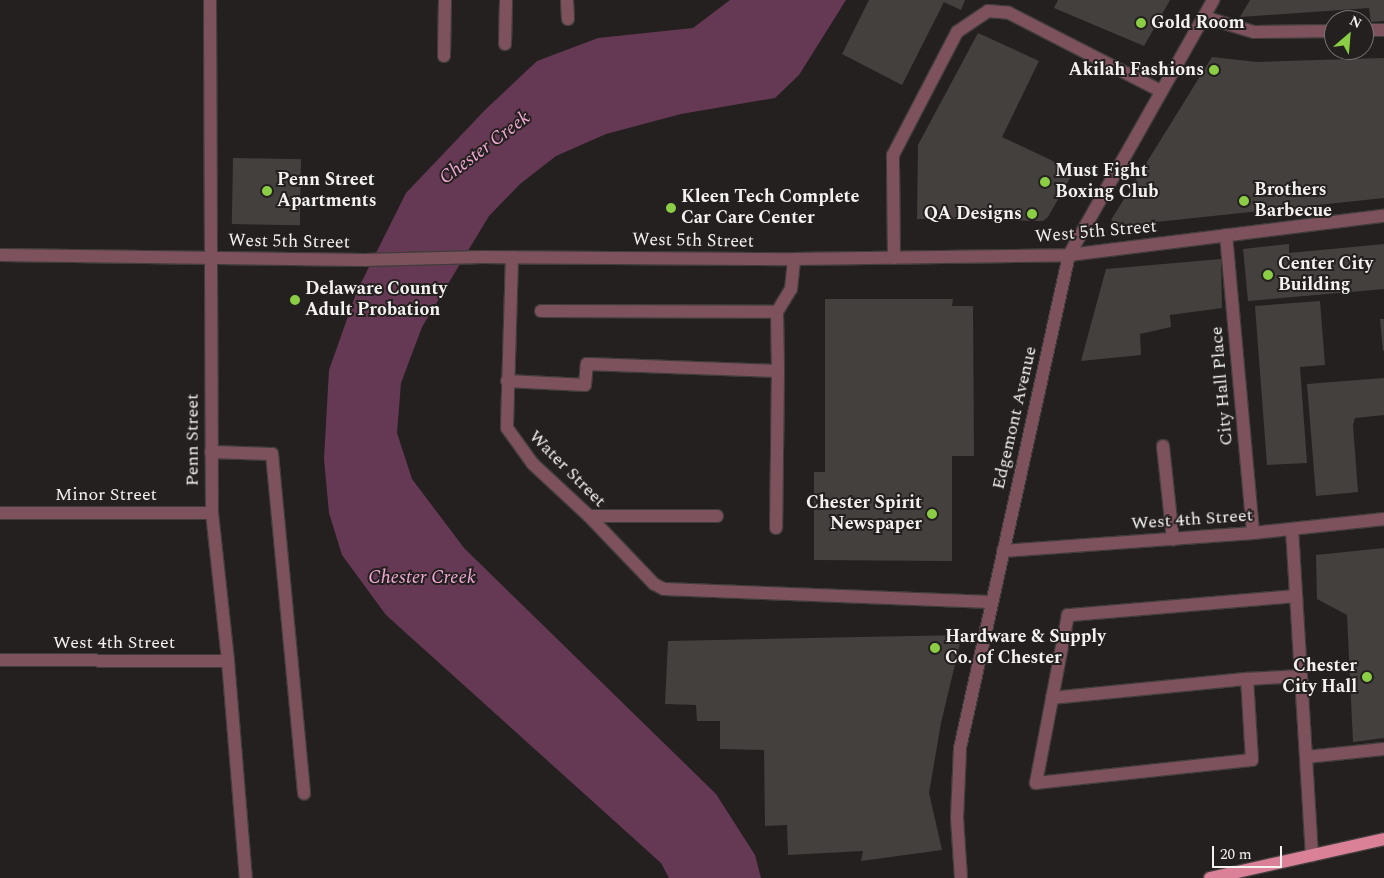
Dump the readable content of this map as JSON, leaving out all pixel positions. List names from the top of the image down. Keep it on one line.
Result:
{"streets":{"street":["West 5th Street","City Hall Place","Edgemont Avenue","Penn Street","Water Street","Minor Street","West 4th Street"]},"crossings":[["West 5th Street","City Hall Place"],["West 5th Street","Edgemont Avenue"],["West 5th Street","Penn Street"],["West 5th Street","Water Street"],["City Hall Place","West 4th Street"],["Edgemont Avenue","Water Street"],["Edgemont Avenue","West 4th Street"],["Penn Street","Minor Street"],["Penn Street","West 4th Street"]],"water":["Chester Creek"],"places":["Gold Room","Akilah Fashions","Must Fight Boxing Club","Penn Street Apartments","Brothers Barbecue","Kleen Tech Complete Car Care Center","QA Designs","Center City Building","Delaware County Adult Probation","Chester Spirit Newspaper","Hardware & Supply Co. of Chester","Chester City Hall"],"scale_bar":"20 m","north":"top right"}
